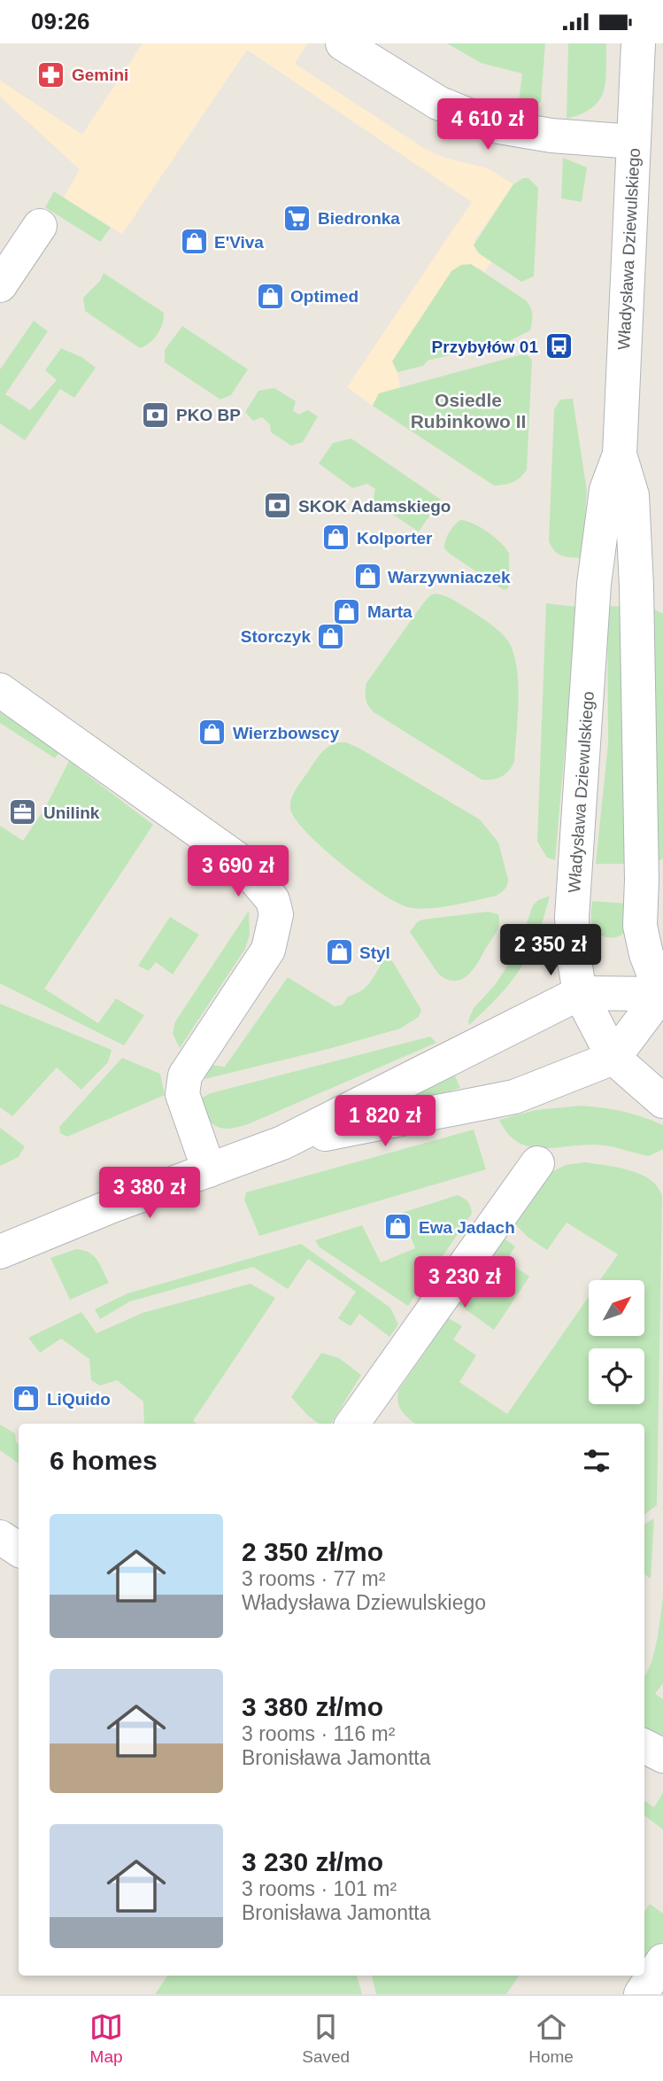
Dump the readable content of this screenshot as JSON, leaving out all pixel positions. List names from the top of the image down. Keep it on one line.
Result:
{"streets":{"street":["Władysława Dziewulskiego"]},"districts":["Osiedle Rubinkowo II"],"places":{"pharmacy":["Gemini"],"supermarket":["Biedronka"],"shop":["E'Viva","Optimed","Kolporter","Warzywniaczek","Marta","Storczyk","Wierzbowscy","Styl","Ewa Jadach","LiQuido"],"bus stop":["Przybyłów 01"],"bank":["PKO BP","SKOK Adamskiego"],"office":["Unilink"]},"north":"top right","page":{"status":"09:26","price":["4 610 zł","3 690 zł","2 350 zł","1 820 zł","3 380 zł","3 230 zł"],"heading":"6 homes","list":[{"name":"2 350 zł/mo","note":"3 rooms · 77 m² · Władysława Dziewulskiego"},{"name":"3 380 zł/mo","note":"3 rooms · 116 m² · Bronisława Jamontta"},{"name":"3 230 zł/mo","note":"3 rooms · 101 m² · Bronisława Jamontta"}],"tabs":["Map","Saved","Home"]}}
